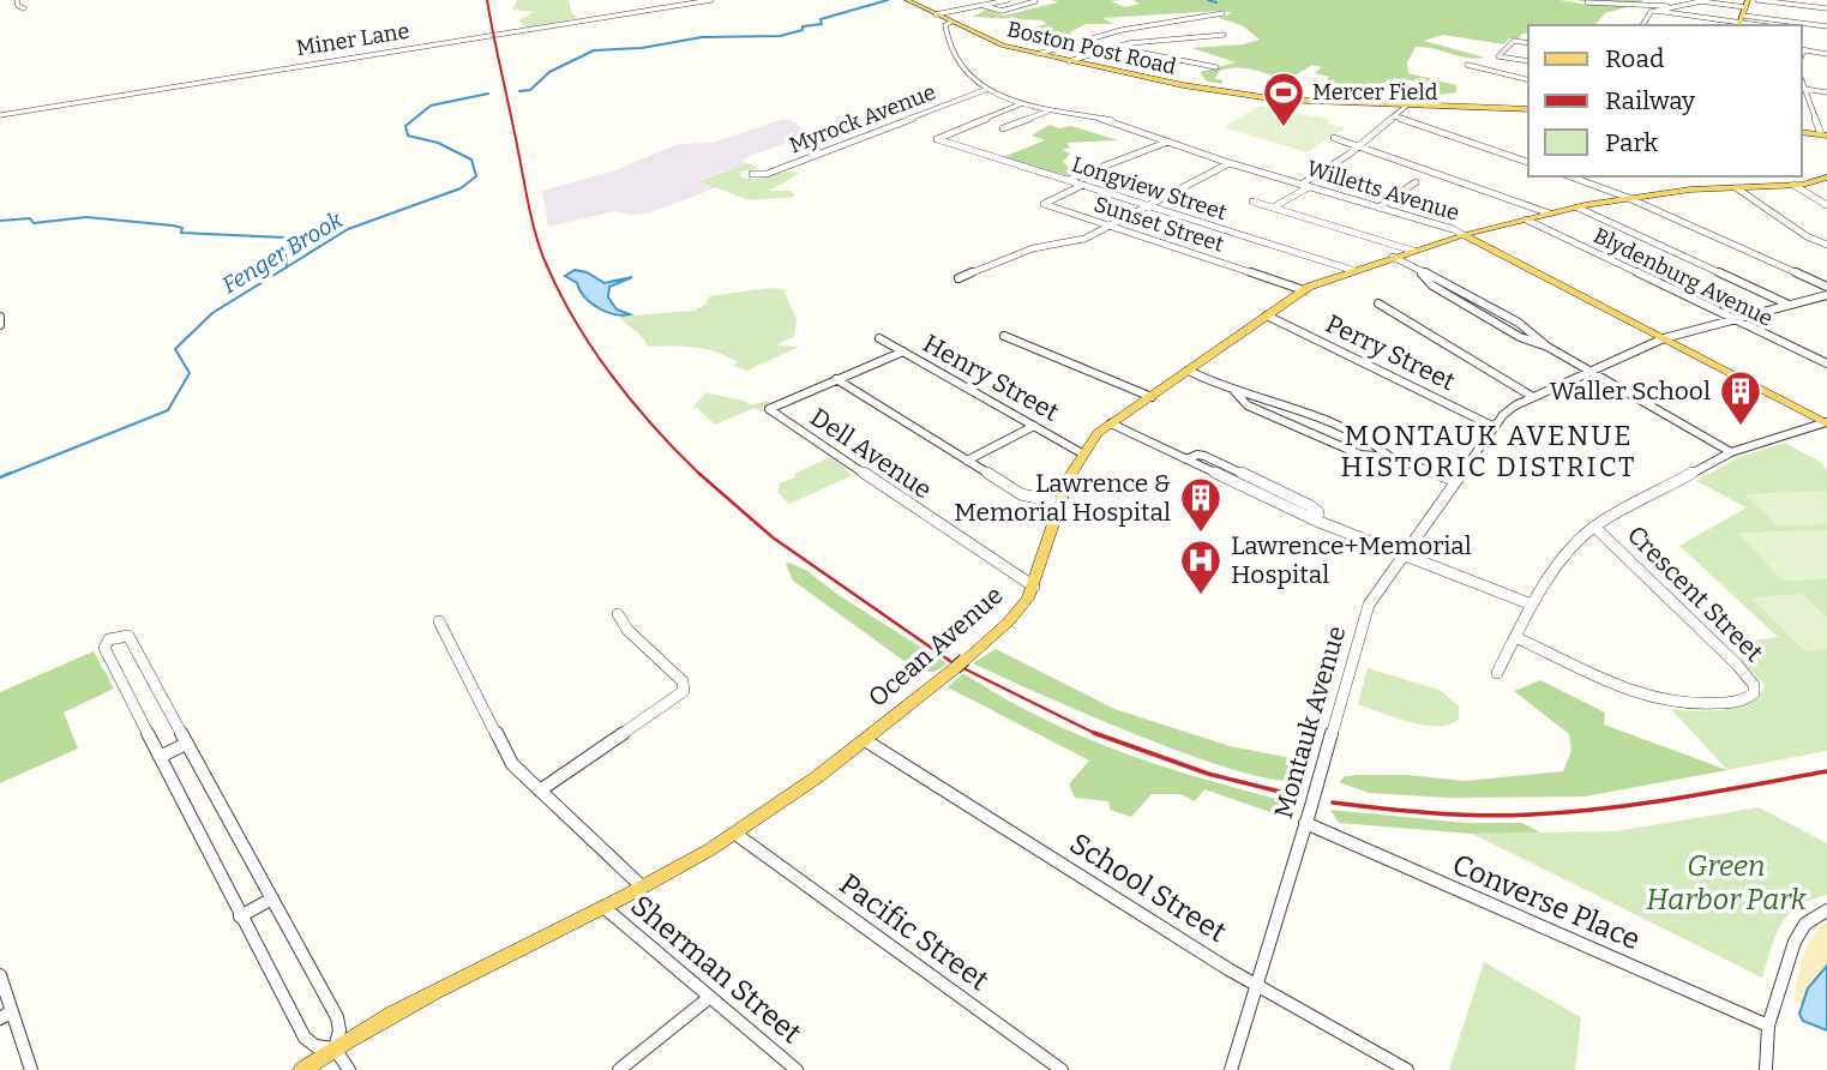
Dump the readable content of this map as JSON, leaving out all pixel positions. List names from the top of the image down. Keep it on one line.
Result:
{"streets":{"main road":["Boston Post Road","Willetts Avenue","Ocean Avenue"],"street":["Miner Lane","Myrock Avenue","Longview Street","Sunset Street","Blydenburg Avenue","Perry Street","Henry Street","Dell Avenue","Crescent Street","Montauk Avenue","School Street","Converse Place","Pacific Street","Sherman Street"]},"crossings":[["Boston Post Road","Willetts Avenue"],["Myrock Avenue","Willetts Avenue"],["Longview Street","Willetts Avenue"],["Longview Street","Sunset Street"],["Longview Street","Ocean Avenue"],["Willetts Avenue","Ocean Avenue"],["Willetts Avenue","Montauk Avenue"],["Sunset Street","Ocean Avenue"],["Blydenburg Avenue","Ocean Avenue"],["Blydenburg Avenue","Montauk Avenue"],["Perry Street","Ocean Avenue"],["Perry Street","Montauk Avenue"],["Henry Street","Ocean Avenue"],["Dell Avenue","Ocean Avenue"],["Ocean Avenue","School Street"],["Ocean Avenue","Pacific Street"],["Ocean Avenue","Sherman Street"],["Montauk Avenue","School Street"],["Montauk Avenue","Converse Place"]],"districts":["MONTAUK AVENUE HISTORIC DISTRICT"],"water":["Fenger Brook"],"parks":["Green Harbor Park"],"places":{"sports":["Mercer Field"],"building":["Waller School","Lawrence & Memorial Hospital"],"hospital":["Lawrence+Memorial Hospital"]},"legend":["Road","Railway","Park"]}
